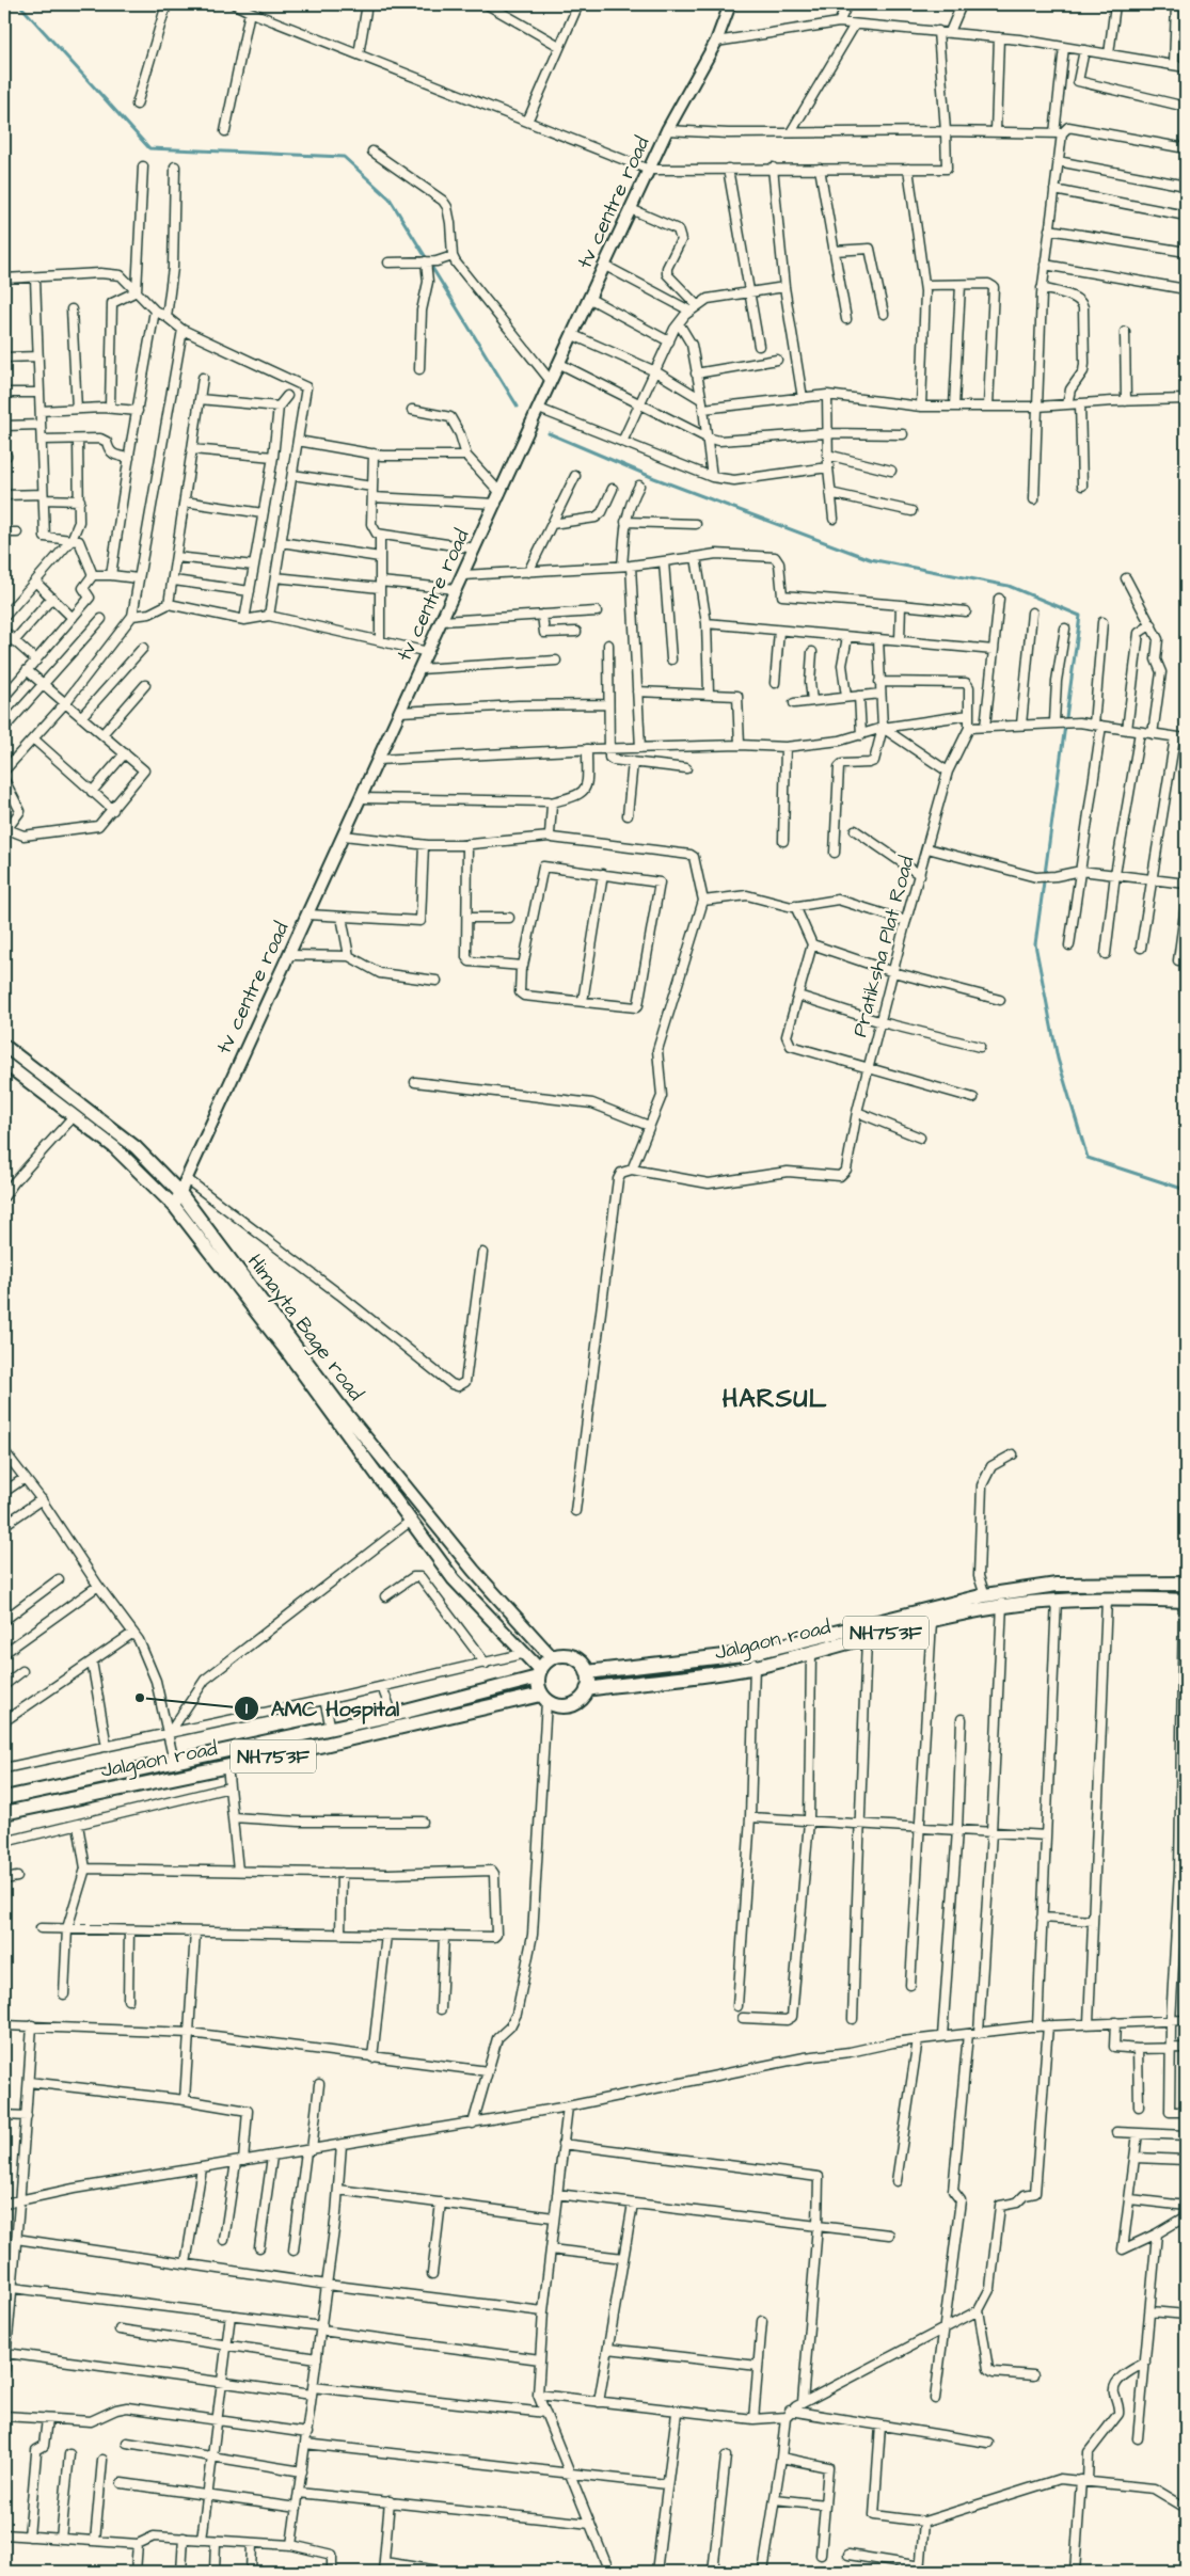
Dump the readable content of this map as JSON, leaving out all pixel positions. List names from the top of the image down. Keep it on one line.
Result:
{"streets":{"highway":["NH753F","Jalgaon road"],"main road":["tv centre road","Himayta Bage road"],"street":["Pratiksha Plat Road"]},"crossings":[["tv centre road","Himayta Bage road"],["Himayta Bage road","Jalgaon road"]],"districts":["HARSUL"],"places":["AMC Hospital"]}
